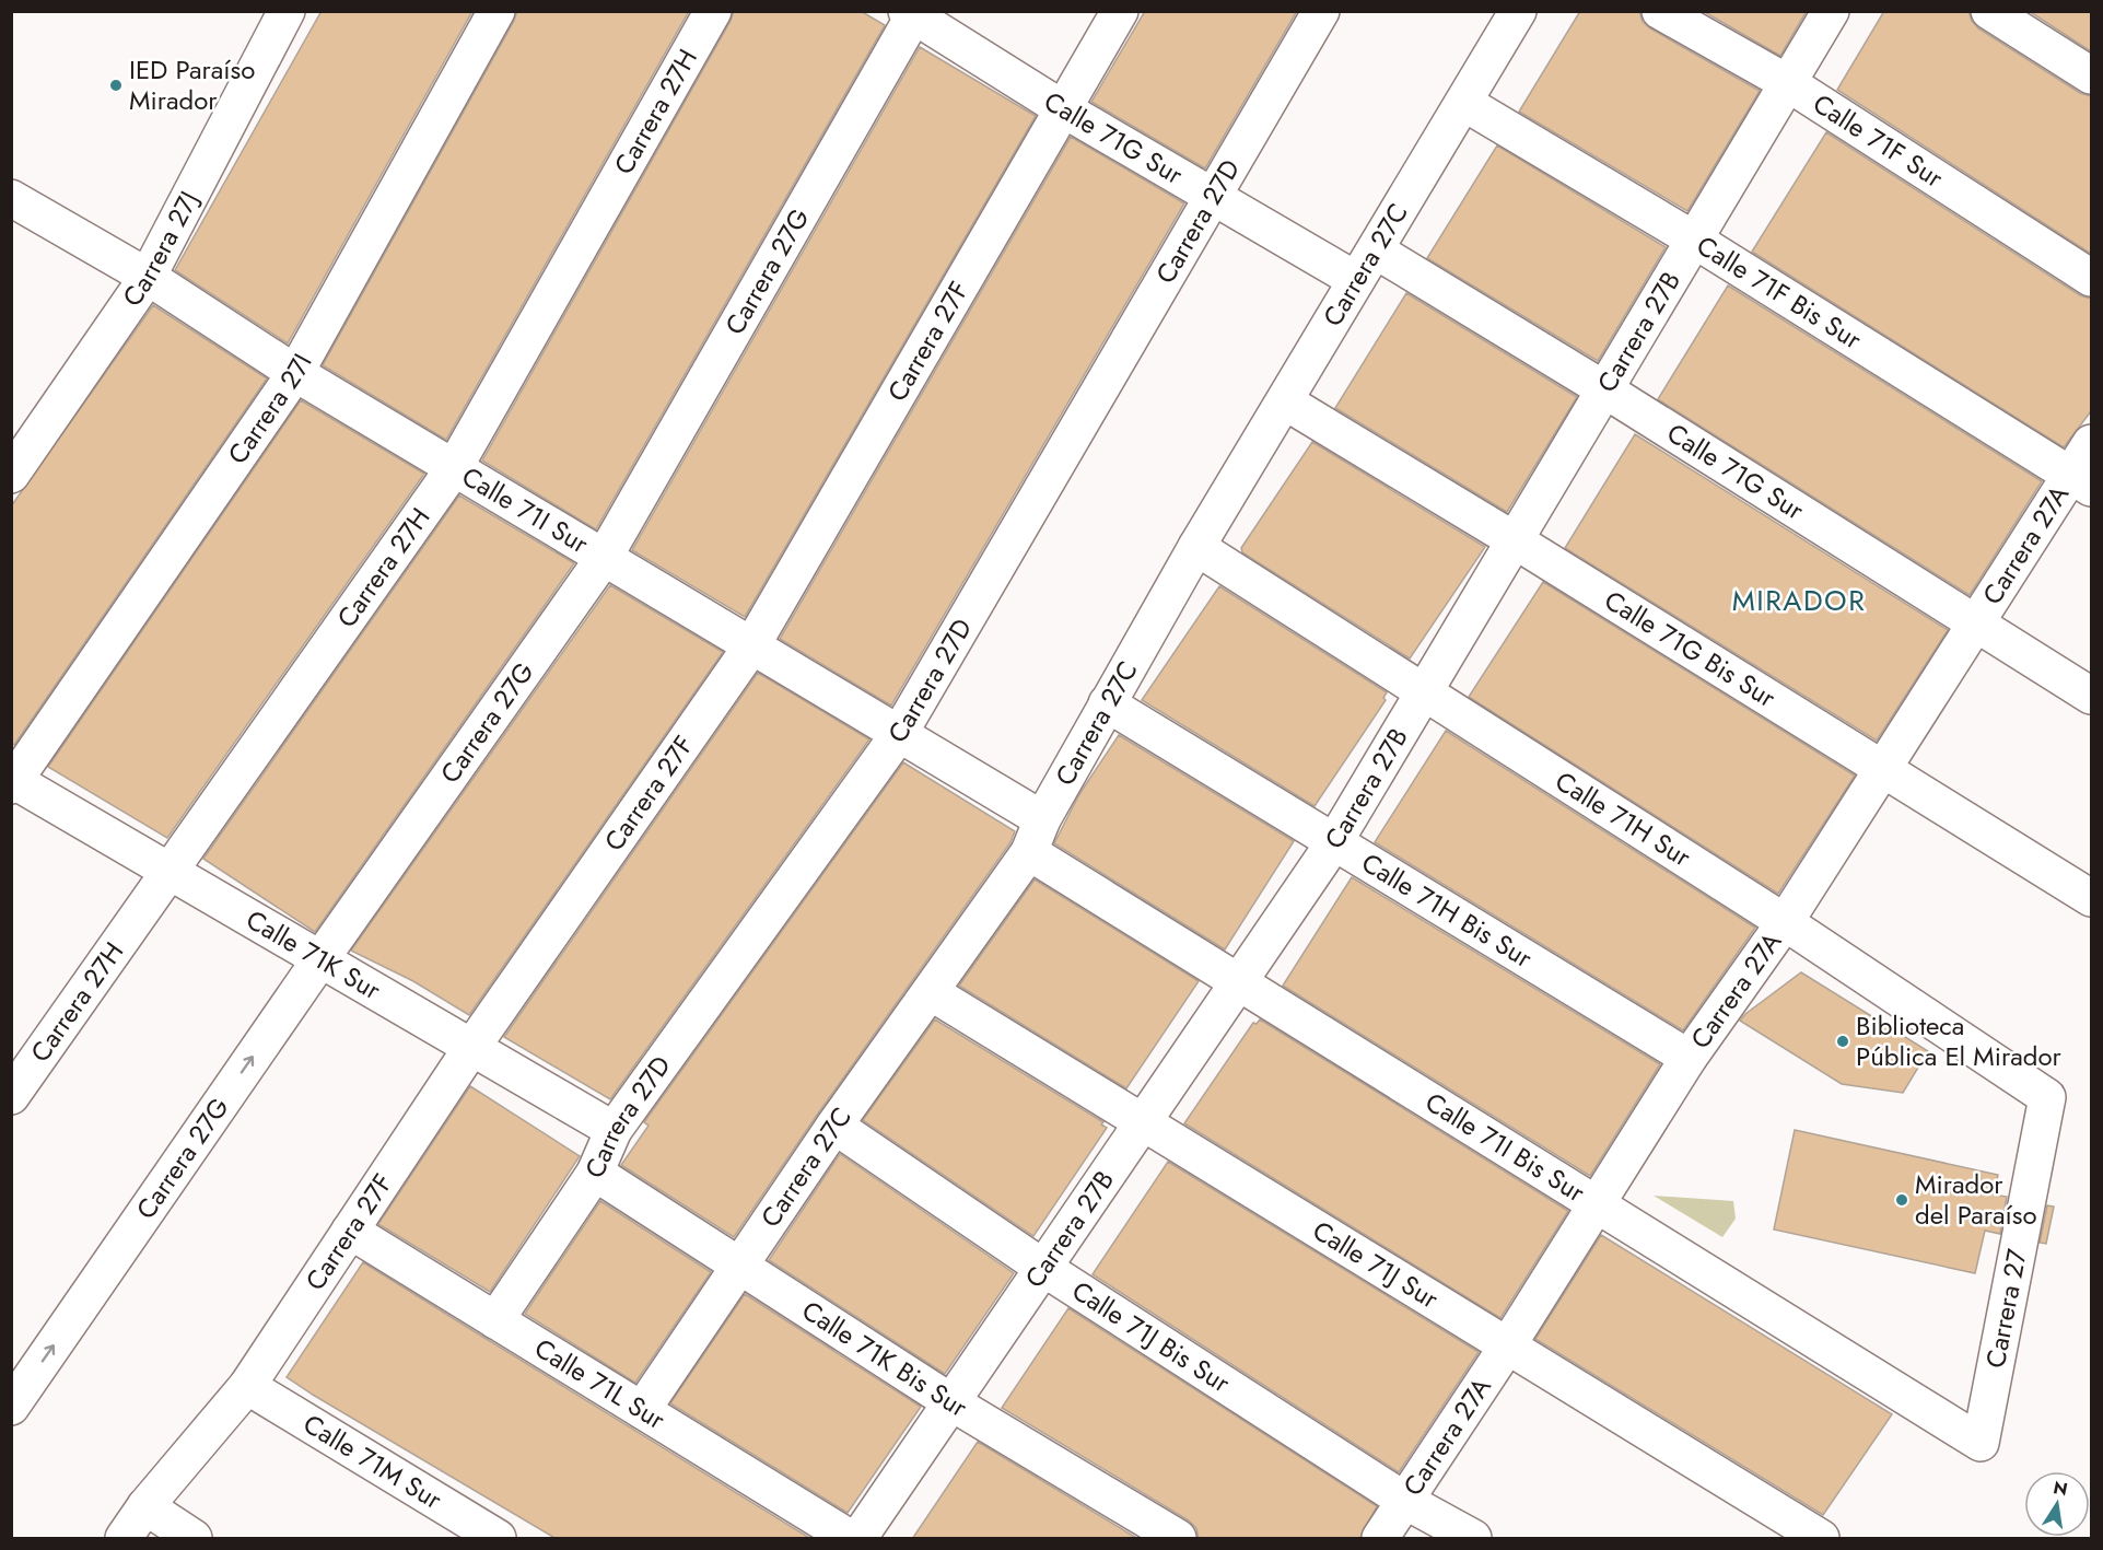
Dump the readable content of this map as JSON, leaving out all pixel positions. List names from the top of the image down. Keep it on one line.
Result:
{"streets":{"street":["Carrera 27H","Calle 71G Sur","Calle 71F Sur","Carrera 27D","Carrera 27J","Carrera 27C","Carrera 27G","Calle 71F Bis Sur","Carrera 27B","Carrera 27F","Carrera 27I","Calle 71I Sur","Carrera 27A","Calle 71G Bis Sur","Calle 71H Sur","Calle 71H Bis Sur","Calle 71K Sur","Calle 71I Bis Sur","Calle 71J Sur","Carrera 27","Calle 71J Bis Sur","Calle 71K Bis Sur","Calle 71L Sur","Calle 71M Sur"]},"crossings":[["Carrera 27H","Calle 71I Sur"],["Carrera 27H","Calle 71K Sur"],["Calle 71G Sur","Carrera 27D"],["Calle 71G Sur","Carrera 27C"],["Calle 71G Sur","Carrera 27G"],["Calle 71G Sur","Carrera 27B"],["Calle 71G Sur","Carrera 27F"],["Calle 71G Sur","Carrera 27A"],["Calle 71F Sur","Carrera 27B"],["Carrera 27D","Calle 71I Sur"],["Carrera 27D","Calle 71K Sur"],["Carrera 27D","Calle 71K Bis Sur"],["Carrera 27D","Calle 71L Sur"],["Carrera 27J","Calle 71I Sur"],["Carrera 27C","Calle 71F Bis Sur"],["Carrera 27C","Calle 71I Sur"],["Carrera 27C","Calle 71G Bis Sur"],["Carrera 27C","Calle 71H Sur"],["Carrera 27C","Calle 71H Bis Sur"],["Carrera 27C","Calle 71I Bis Sur"],["Carrera 27C","Calle 71J Sur"],["Carrera 27C","Calle 71J Bis Sur"],["Carrera 27C","Calle 71K Bis Sur"],["Carrera 27C","Calle 71L Sur"],["Carrera 27G","Calle 71I Sur"],["Carrera 27G","Calle 71K Sur"],["Calle 71F Bis Sur","Carrera 27B"],["Calle 71F Bis Sur","Carrera 27A"],["Carrera 27B","Calle 71G Bis Sur"],["Carrera 27B","Calle 71H Sur"],["Carrera 27B","Calle 71H Bis Sur"],["Carrera 27B","Calle 71I Bis Sur"],["Carrera 27B","Calle 71J Sur"],["Carrera 27B","Calle 71J Bis Sur"],["Carrera 27B","Calle 71K Bis Sur"],["Carrera 27F","Calle 71I Sur"],["Carrera 27F","Calle 71K Sur"],["Carrera 27F","Calle 71L Sur"],["Carrera 27F","Calle 71M Sur"],["Carrera 27I","Calle 71I Sur"],["Carrera 27I","Calle 71K Sur"],["Carrera 27A","Calle 71G Bis Sur"],["Carrera 27A","Calle 71H Sur"],["Carrera 27A","Calle 71H Bis Sur"],["Carrera 27A","Calle 71I Bis Sur"],["Carrera 27A","Calle 71J Sur"],["Carrera 27A","Calle 71J Bis Sur"],["Calle 71H Sur","Carrera 27"],["Calle 71I Bis Sur","Carrera 27"]],"districts":["MIRADOR"],"places":["IED Paraíso Mirador","Biblioteca Pública El Mirador","Mirador del Paraíso"],"north":"top"}
